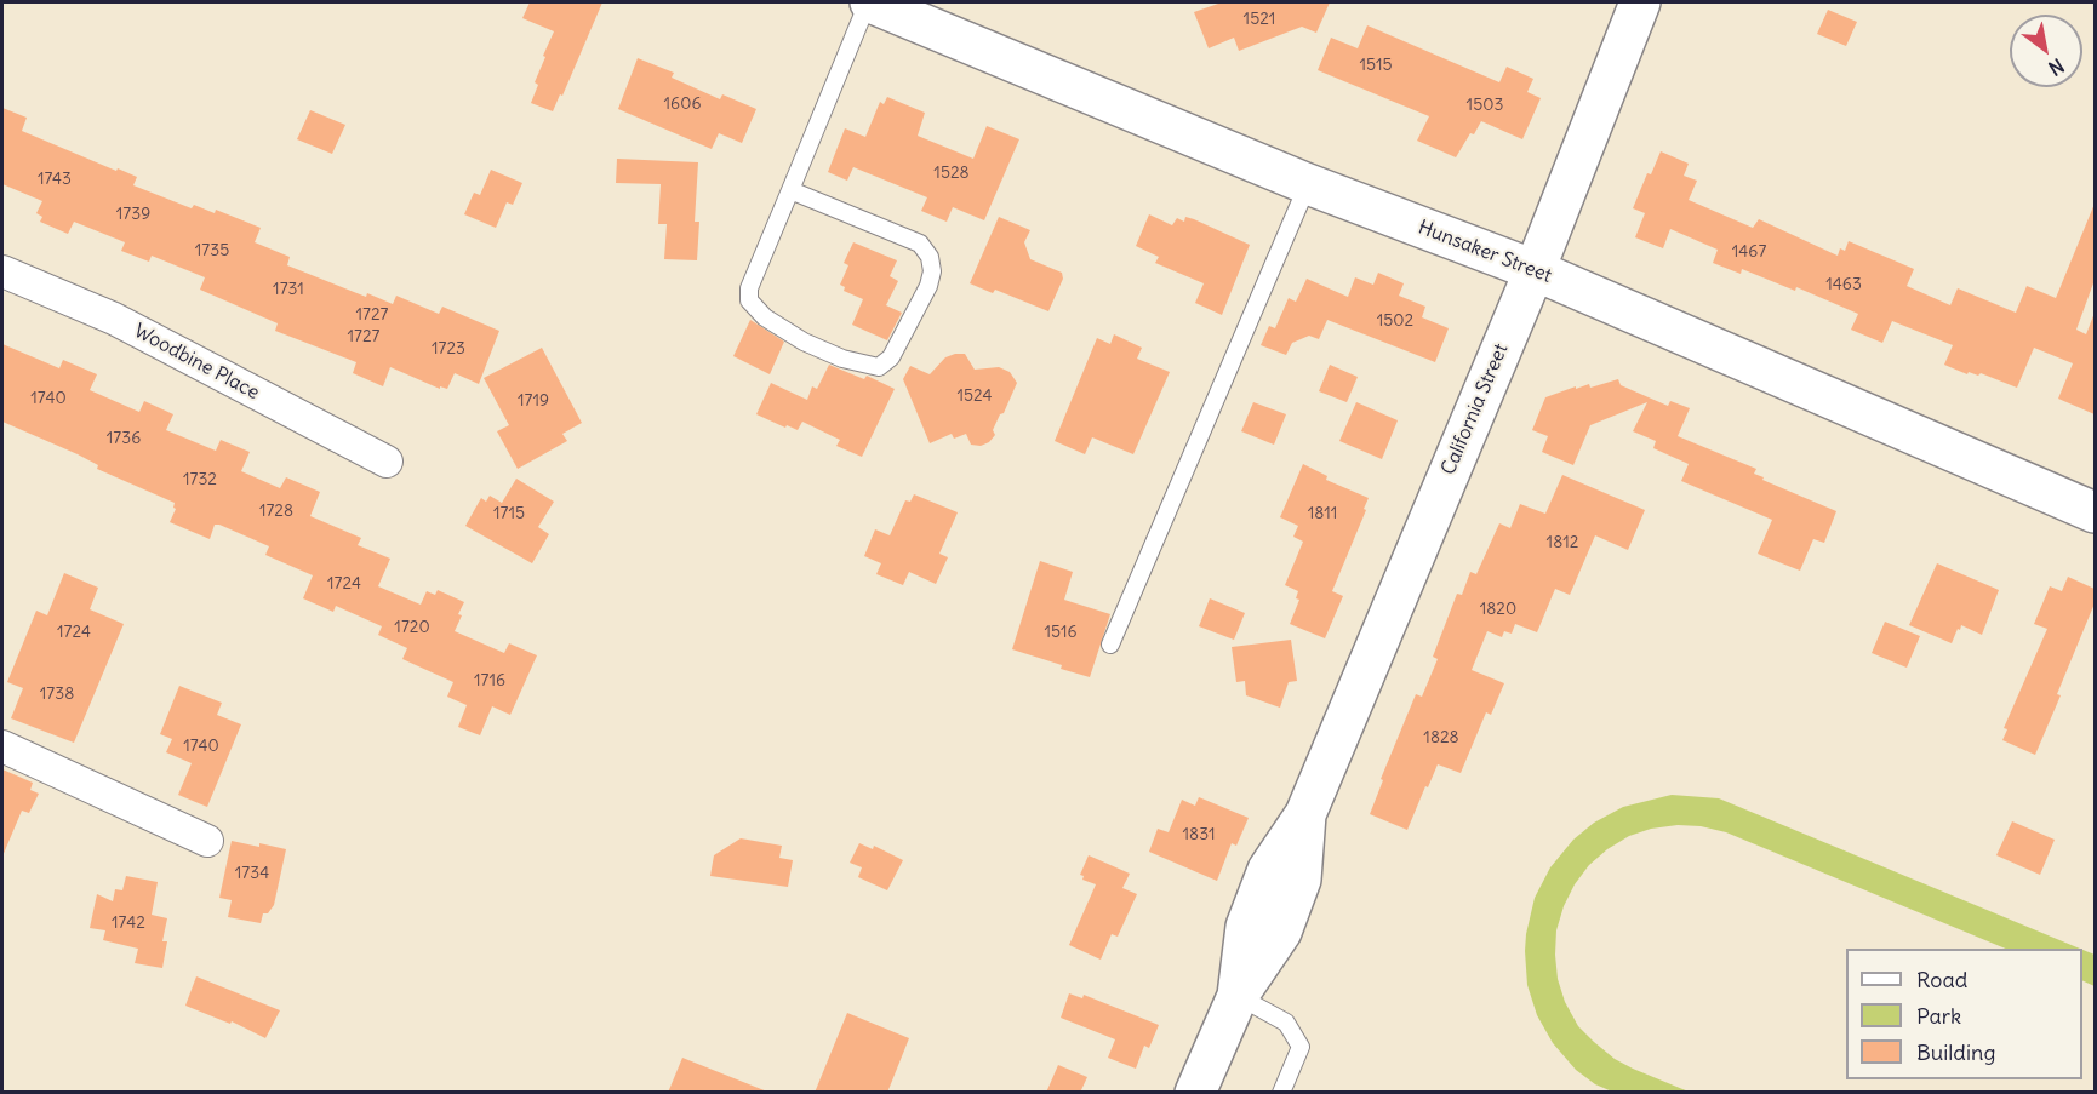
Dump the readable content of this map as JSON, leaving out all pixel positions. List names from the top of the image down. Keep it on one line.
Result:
{"streets":{"main road":["Hunsaker Street","California Street"],"street":["Woodbine Place"]},"crossings":[["Hunsaker Street","California Street"]],"house_numbers":["1521","1515","1606","1503","1528","1743","1739","1735","1467","1463","1731","1727","1502","1727","1723","1524","1740","1719","1736","1732","1728","1715","1811","1812","1724","1820","1720","1724","1516","1716","1738","1828","1740","1831","1734","1742"],"legend":["Road","Park","Building"],"north":"bottom right"}
